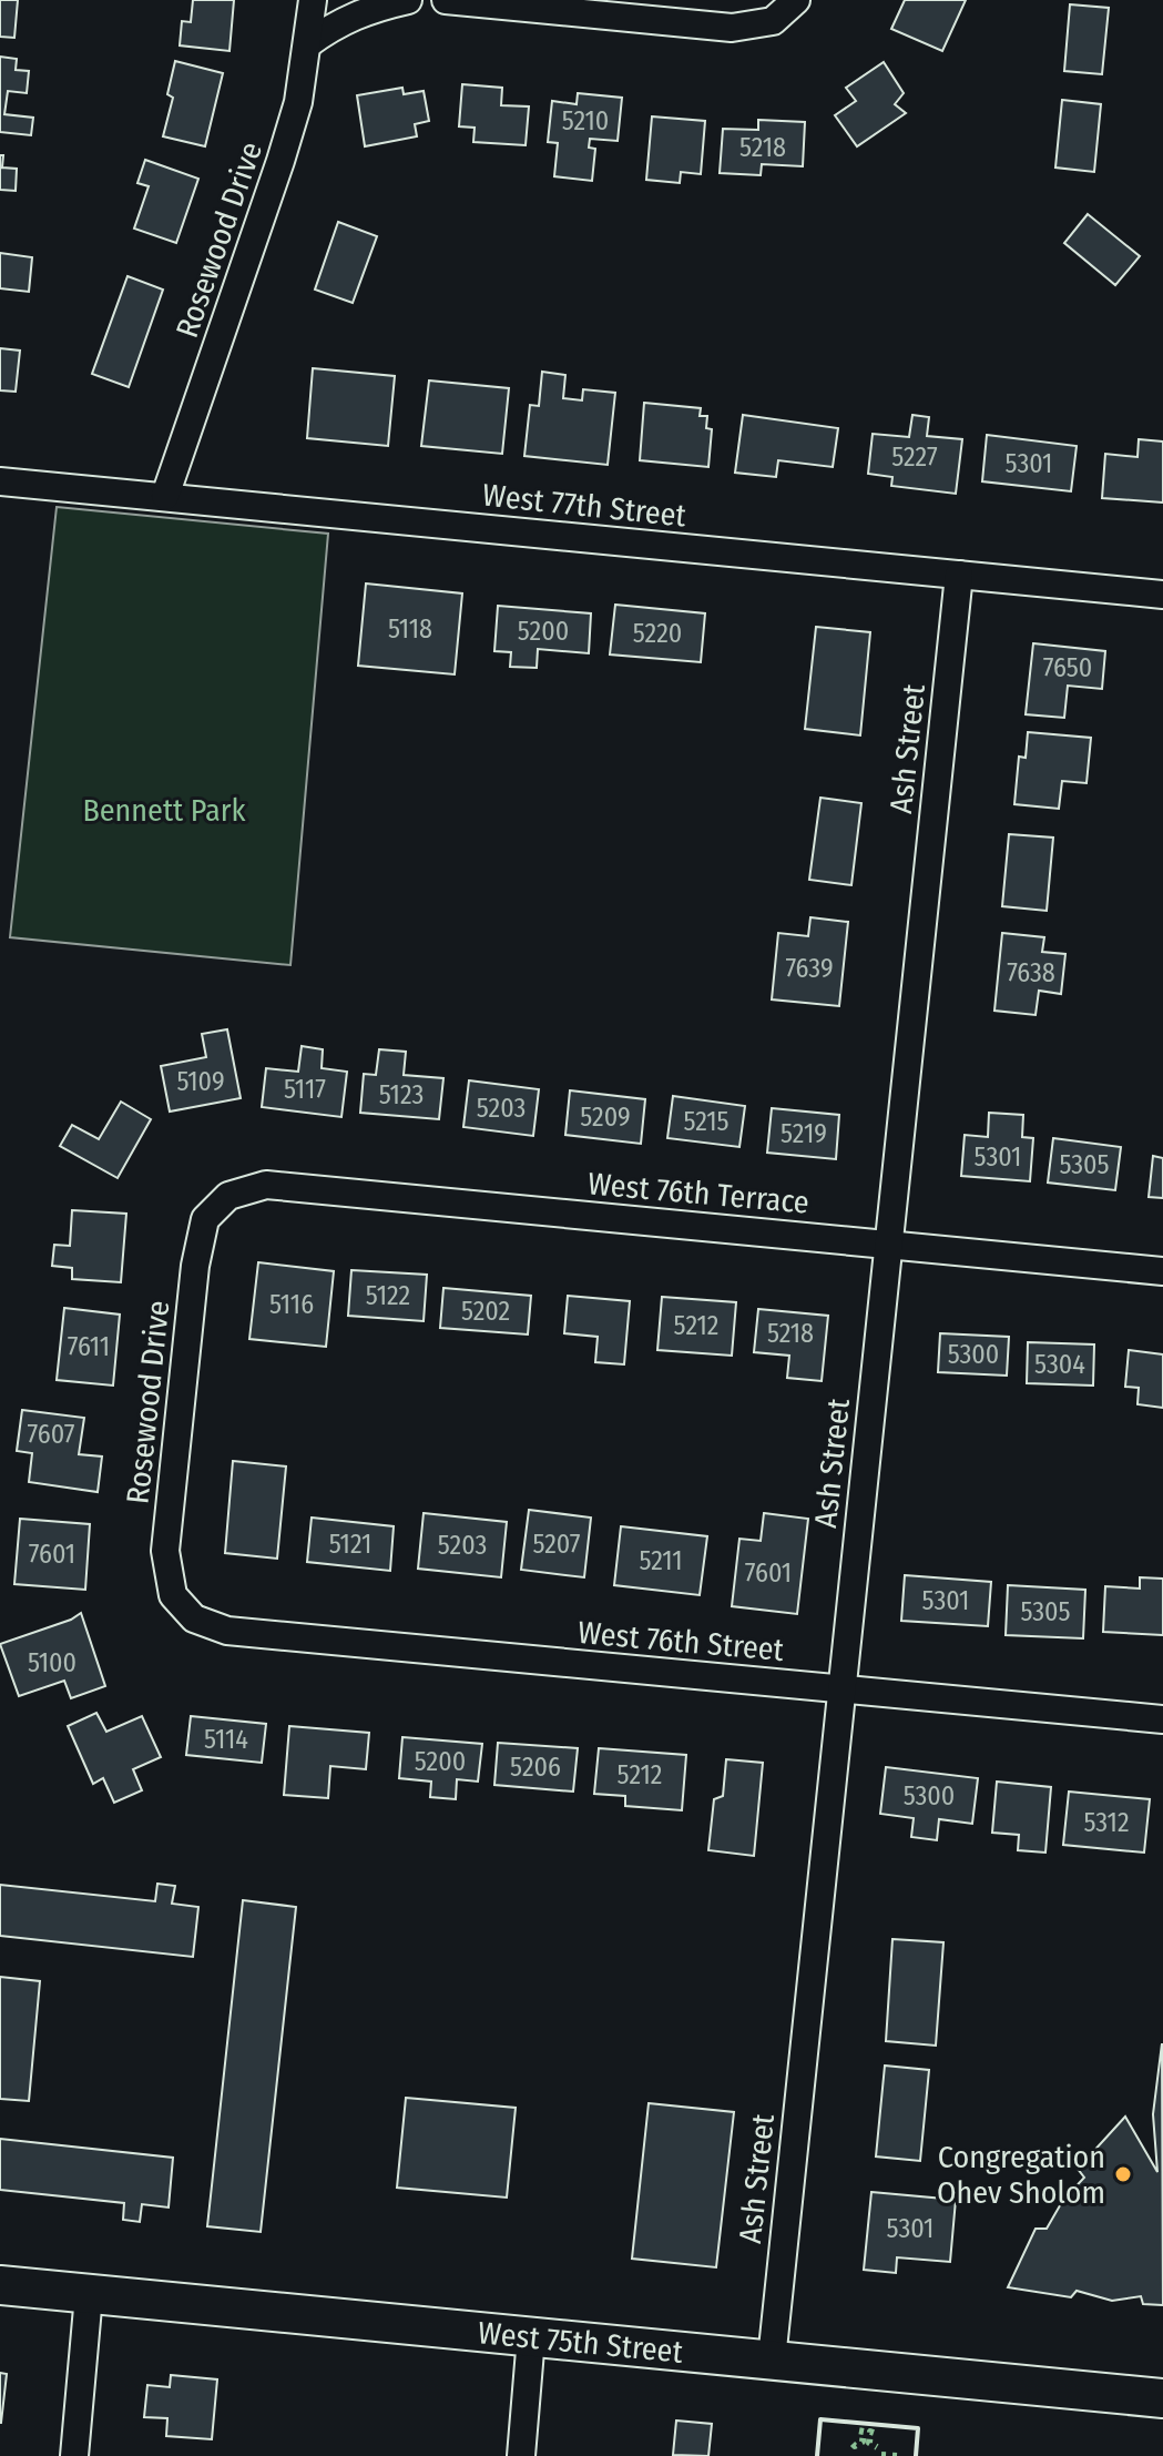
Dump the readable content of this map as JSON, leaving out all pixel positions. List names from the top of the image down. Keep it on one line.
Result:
{"streets":{"main road":["West 75th Street"],"street":["Rosewood Drive","West 77th Street","Ash Street","West 76th Terrace","West 76th Street"]},"crossings":[["Rosewood Drive","West 77th Street"],["Rosewood Drive","West 76th Terrace"],["Rosewood Drive","West 76th Street"],["West 77th Street","Ash Street"],["Ash Street","West 76th Terrace"],["Ash Street","West 76th Street"],["Ash Street","West 75th Street"]],"parks":["Bennett Park"],"places":["Congregation Ohev Sholom"],"house_numbers":["5210","5218","5227","5301","5118","5200","5220","7650","7639","7638","5109","5117","5123","5203","5209","5215","5219","5301","5305","5122","5116","5202","5212","5218","7611","5300","5304","7607","5121","5207","5203","7601","5211","7601","5301","5305","5100","5114","5200","5206","5212","5300","5312","5301"]}
